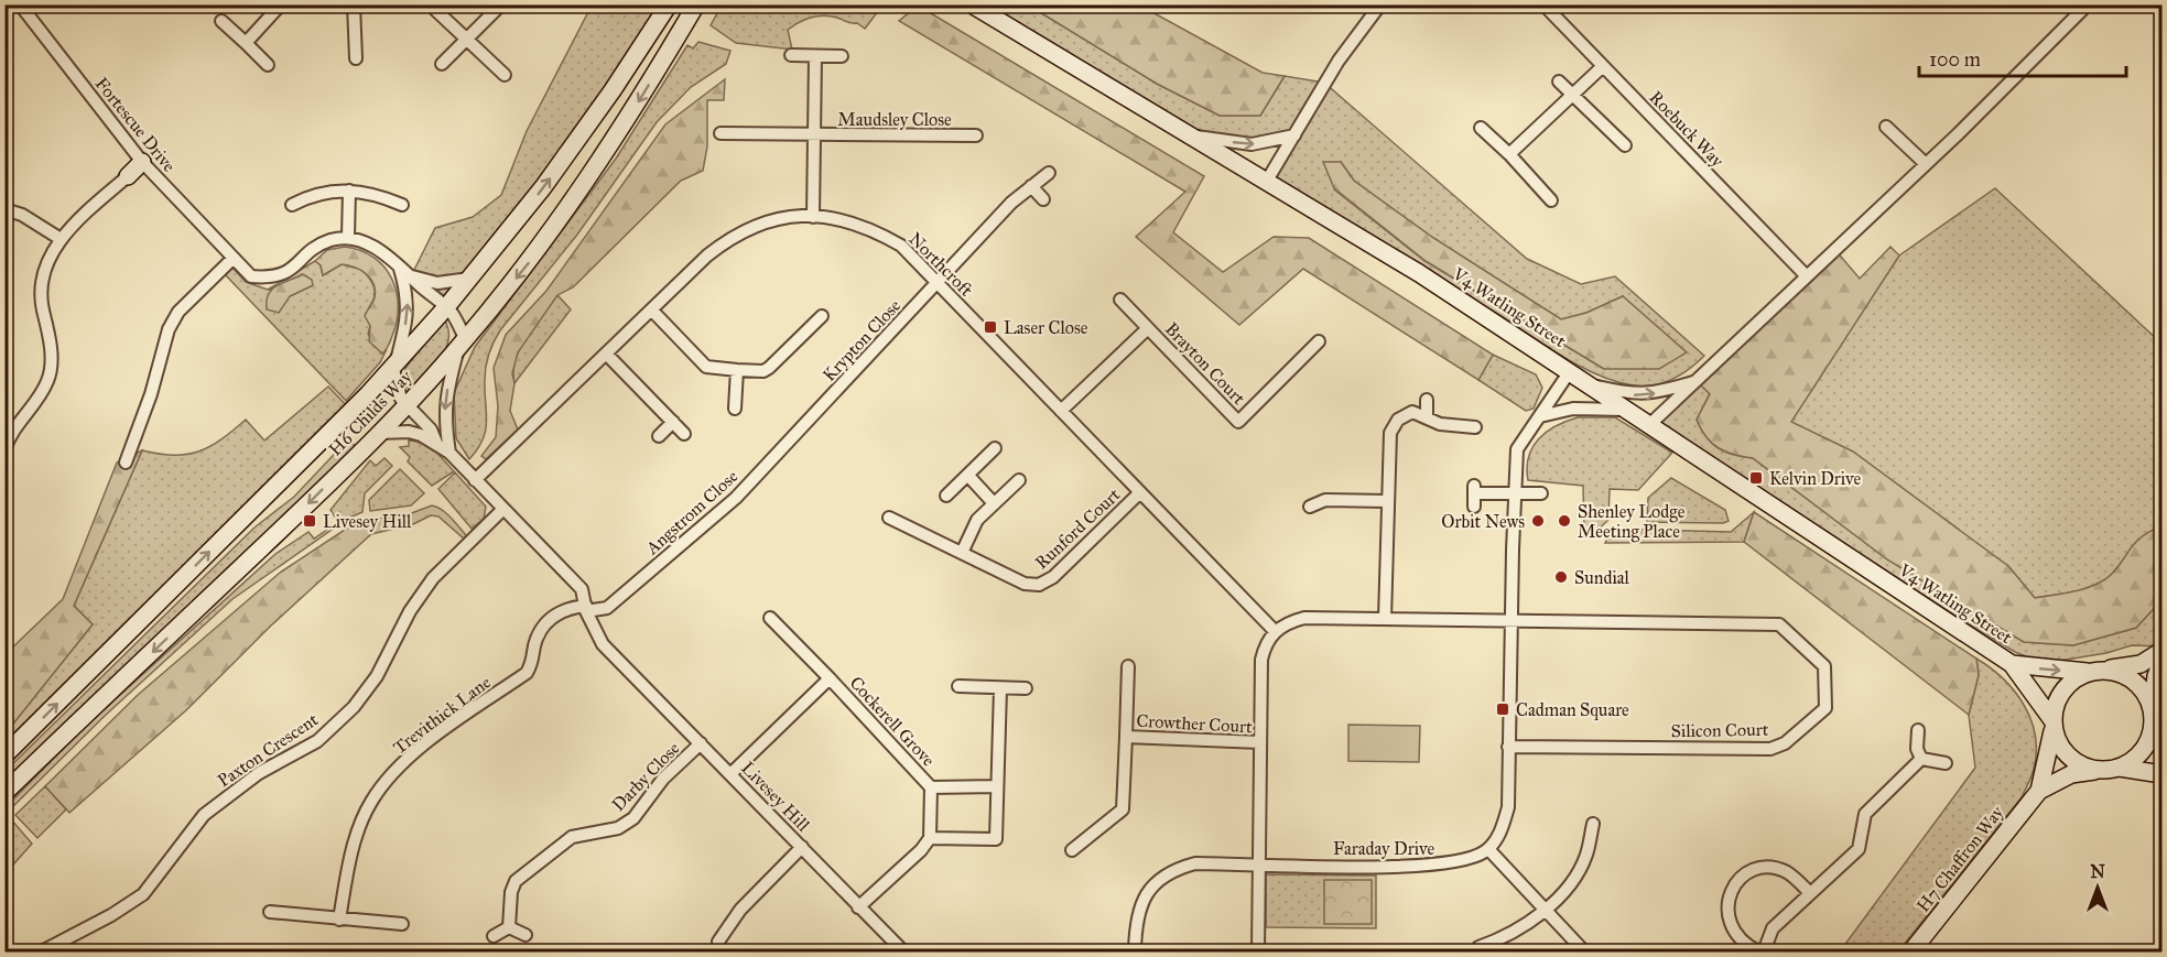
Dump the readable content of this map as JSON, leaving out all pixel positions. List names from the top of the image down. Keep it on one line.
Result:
{"streets":{"street":["Maudsley Close","Fortescue Drive","Roebuck Way","Northcroft","V4 Watling Street","Krypton Close","Brayton Court","H6 Childs Way","Angstrom Close","Runford Court","Trevithick Lane","Cockerell Grove","Crowther Court","Silicon Court","Paxton Crescent","Darby Close","Livesey Hill","Faraday Drive","H7 Chaffron Way"]},"crossings":[["Maudsley Close","Northcroft"],["Northcroft","Krypton Close"],["Northcroft","Brayton Court"],["Northcroft","Runford Court"],["Northcroft","Livesey Hill"],["V4 Watling Street","H7 Chaffron Way"],["Krypton Close","Angstrom Close"],["H6 Childs Way","Livesey Hill"],["Angstrom Close","Trevithick Lane"],["Angstrom Close","Livesey Hill"],["Trevithick Lane","Livesey Hill"],["Cockerell Grove","Livesey Hill"],["Paxton Crescent","Livesey Hill"],["Darby Close","Livesey Hill"]],"places":{"transit":["Laser Close","Kelvin Drive","Livesey Hill","Cadman Square"],"other":["Orbit News","Shenley Lodge Meeting Place","Sundial"]},"scale_bar":"100 m","north":"top"}
